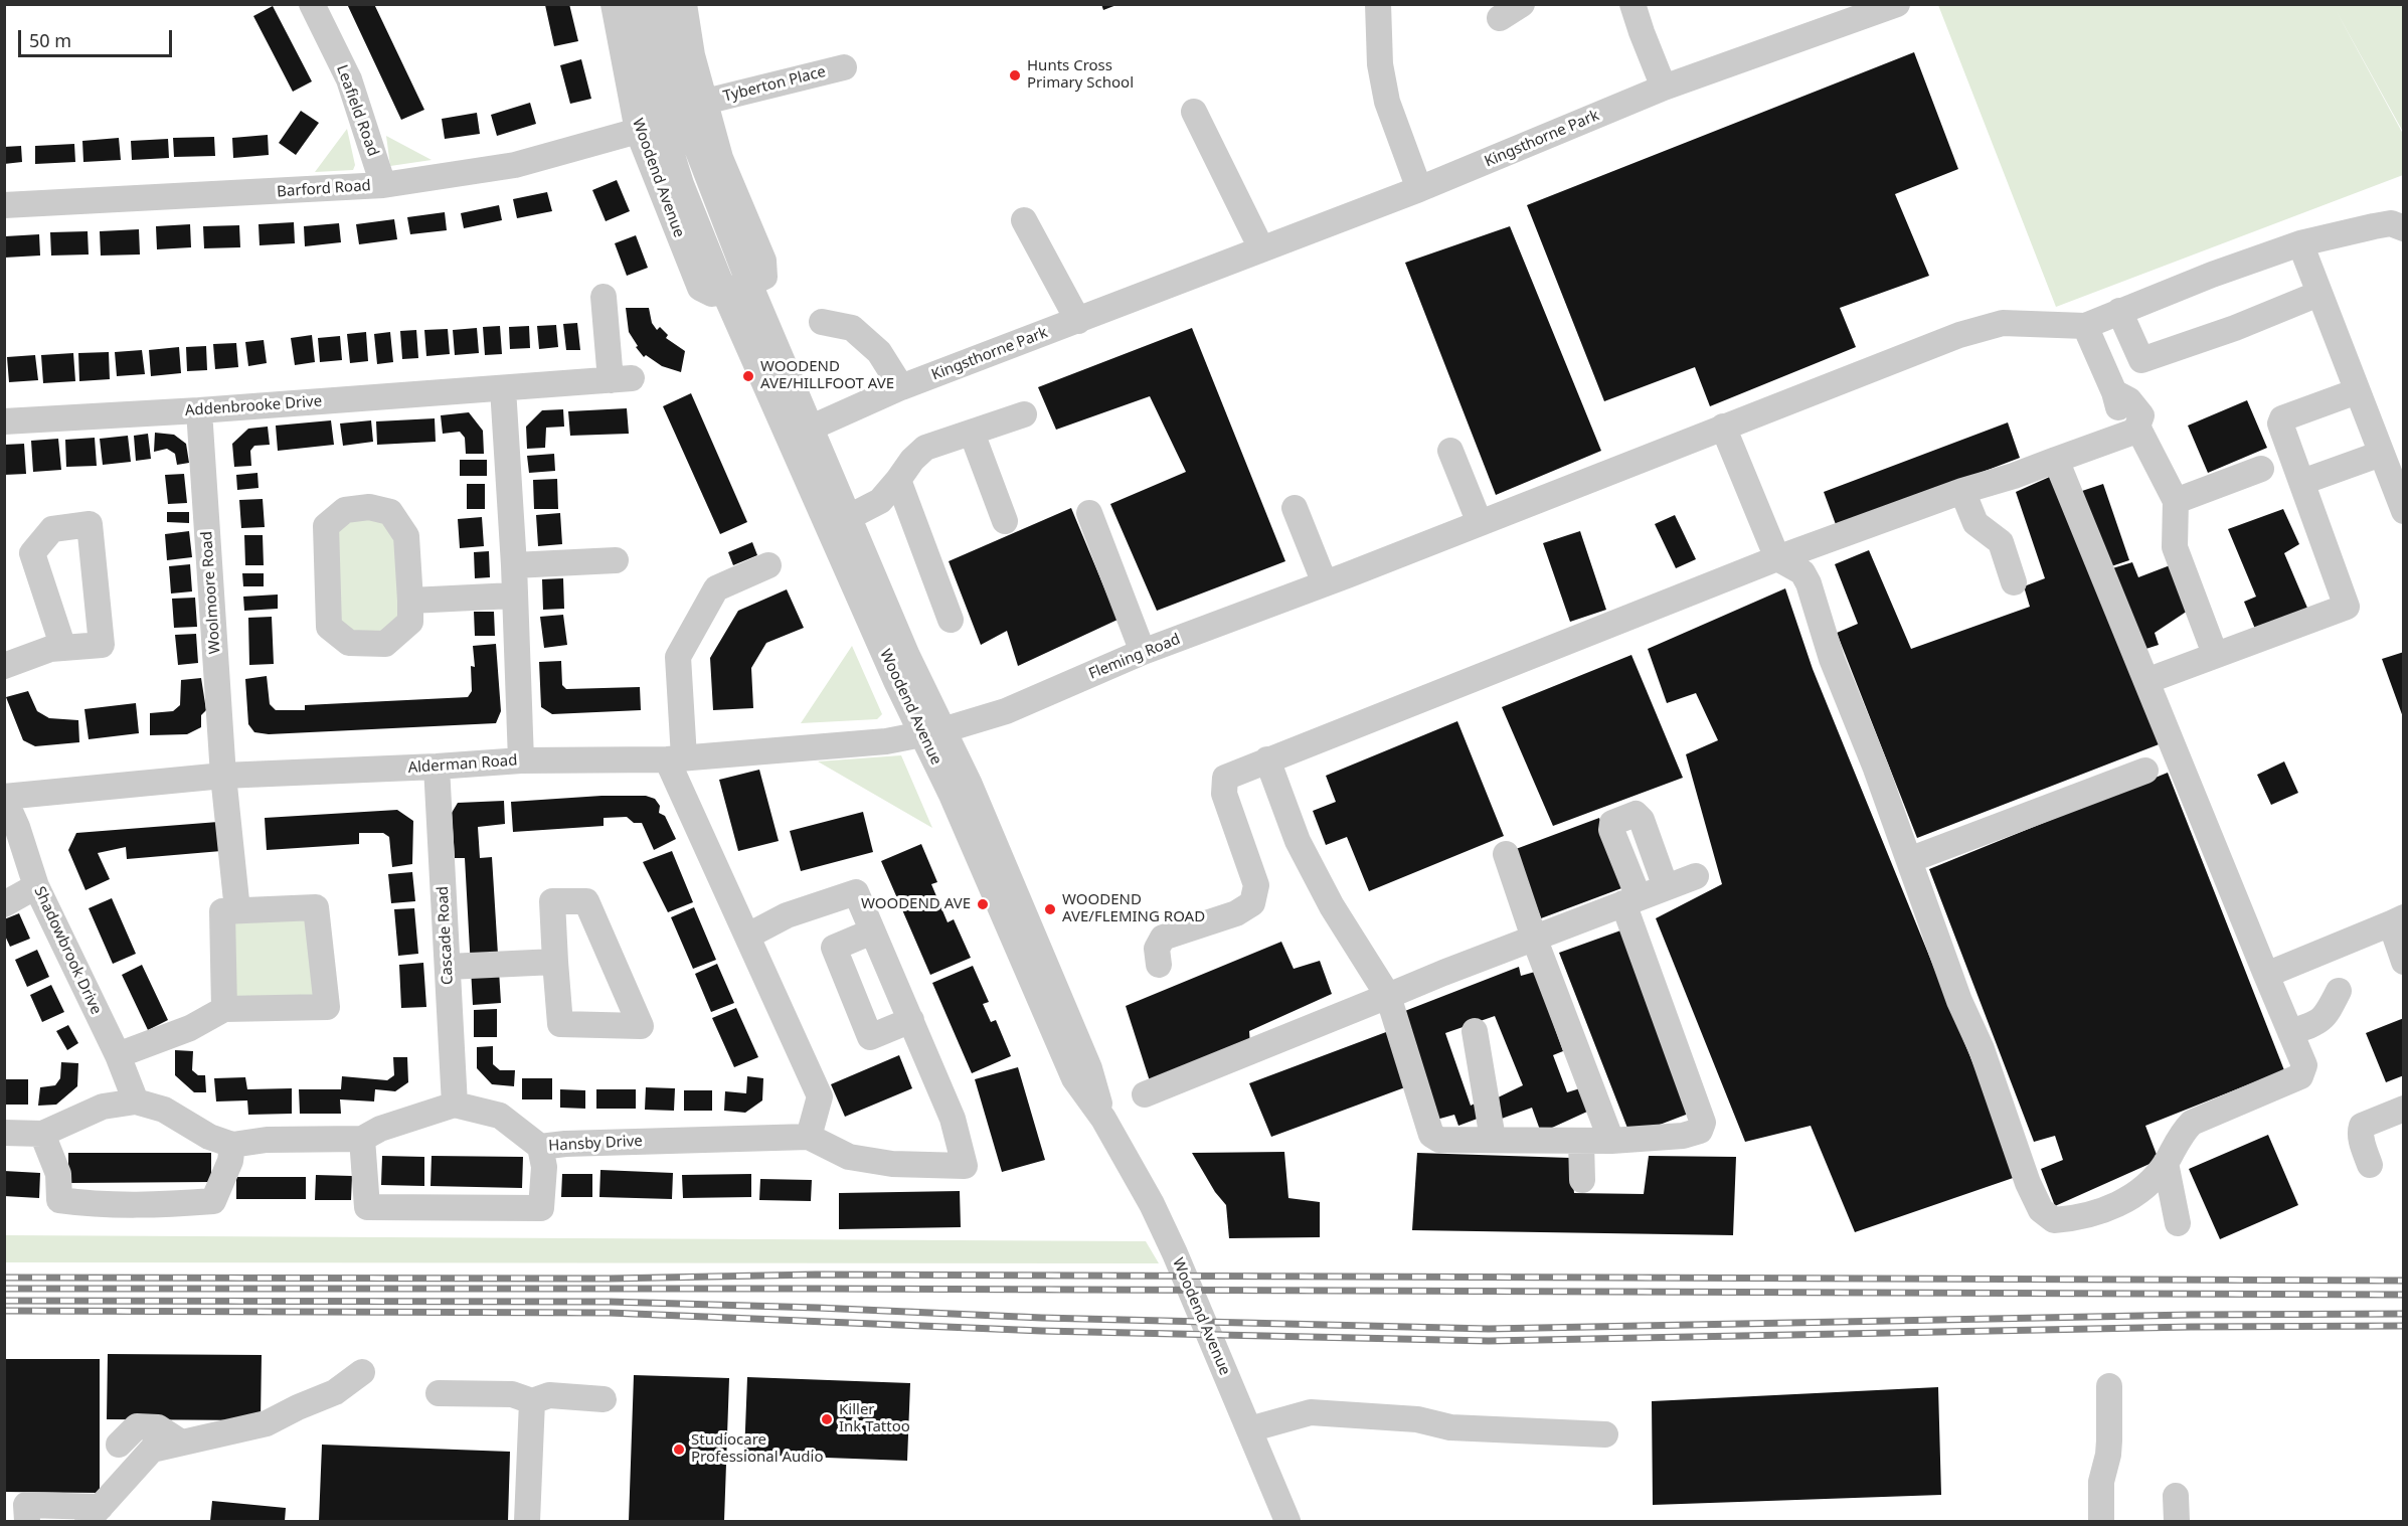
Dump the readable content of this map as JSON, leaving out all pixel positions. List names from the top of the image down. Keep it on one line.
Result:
{"streets":{"street":["Tyberton Place","Leafield Road","Kingsthorne Park","Woodend Avenue","Barford Road","Addenbrooke Drive","Woolmoore Road","Fleming Road","Alderman Road","Cascade Road","Shadowbrook Drive","Hansby Drive"]},"crossings":[["Leafield Road","Barford Road"],["Kingsthorne Park","Woodend Avenue"],["Woodend Avenue","Barford Road"],["Woodend Avenue","Fleming Road"],["Woodend Avenue","Alderman Road"],["Addenbrooke Drive","Woolmoore Road"],["Woolmoore Road","Alderman Road"],["Fleming Road","Alderman Road"],["Alderman Road","Cascade Road"],["Alderman Road","Shadowbrook Drive"],["Cascade Road","Hansby Drive"]],"places":["Hunts Cross Primary School","WOODEND AVE/HILLFOOT AVE","WOODEND AVE","WOODEND AVE/FLEMING ROAD","Killer Ink Tattoo","Studiocare Professional Audio"],"scale_bar":"50 m"}
